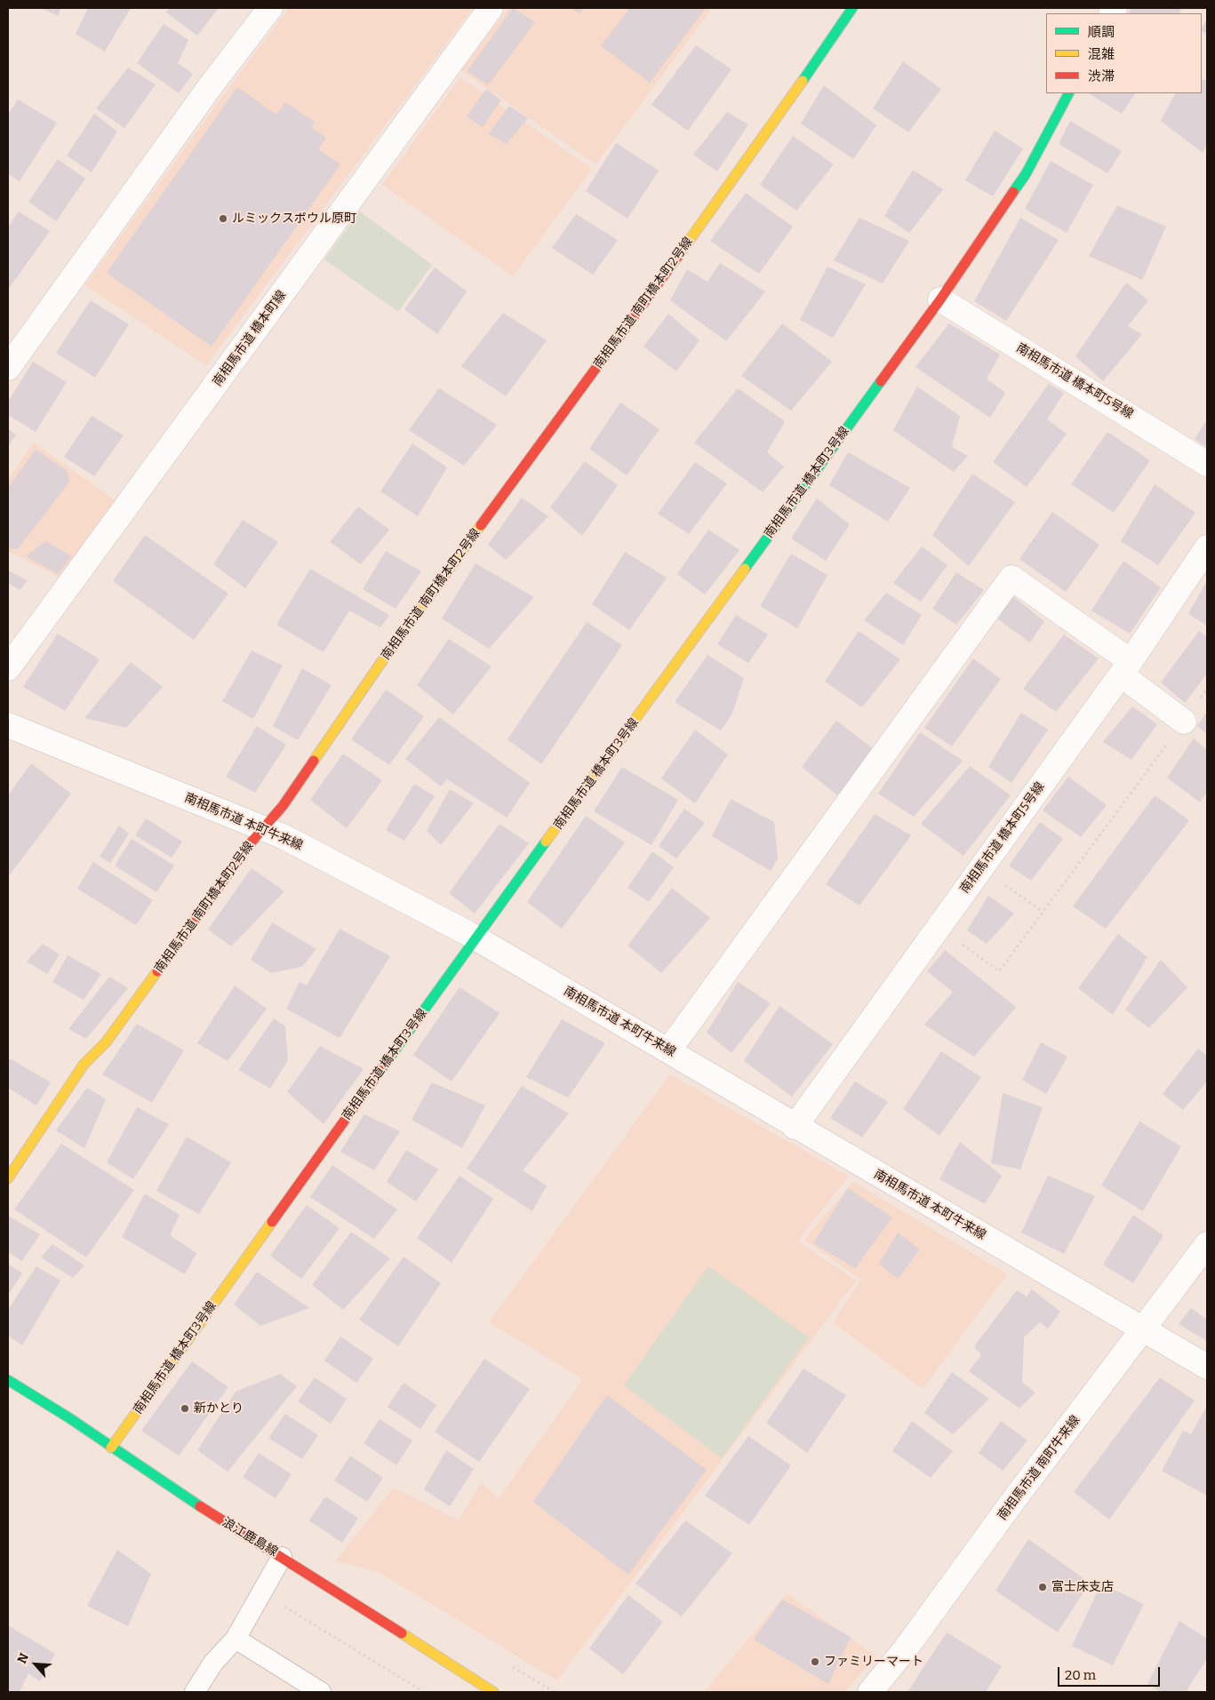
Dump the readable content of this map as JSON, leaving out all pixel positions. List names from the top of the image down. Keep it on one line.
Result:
{"streets":{"street":["南相馬市道 南町橋本町2号線","南相馬市道 橋本町線","南相馬市道 橋本町5号線","南相馬市道 橋本町3号線","南相馬市道 本町牛来線","南相馬市道 南町牛来線","浪江鹿島線"]},"crossings":[["南相馬市道 南町橋本町2号線","南相馬市道 本町牛来線"],["南相馬市道 橋本町5号線","南相馬市道 橋本町3号線"],["南相馬市道 橋本町5号線","南相馬市道 本町牛来線"],["南相馬市道 橋本町3号線","南相馬市道 本町牛来線"],["南相馬市道 橋本町3号線","浪江鹿島線"],["南相馬市道 本町牛来線","南相馬市道 南町牛来線"]],"places":["ルミックスボウル原町","新かとり","富士床支店","ファミリーマート"],"legend":["順調","混雑","渋滞"],"scale_bar":"20 m","north":"top left"}
